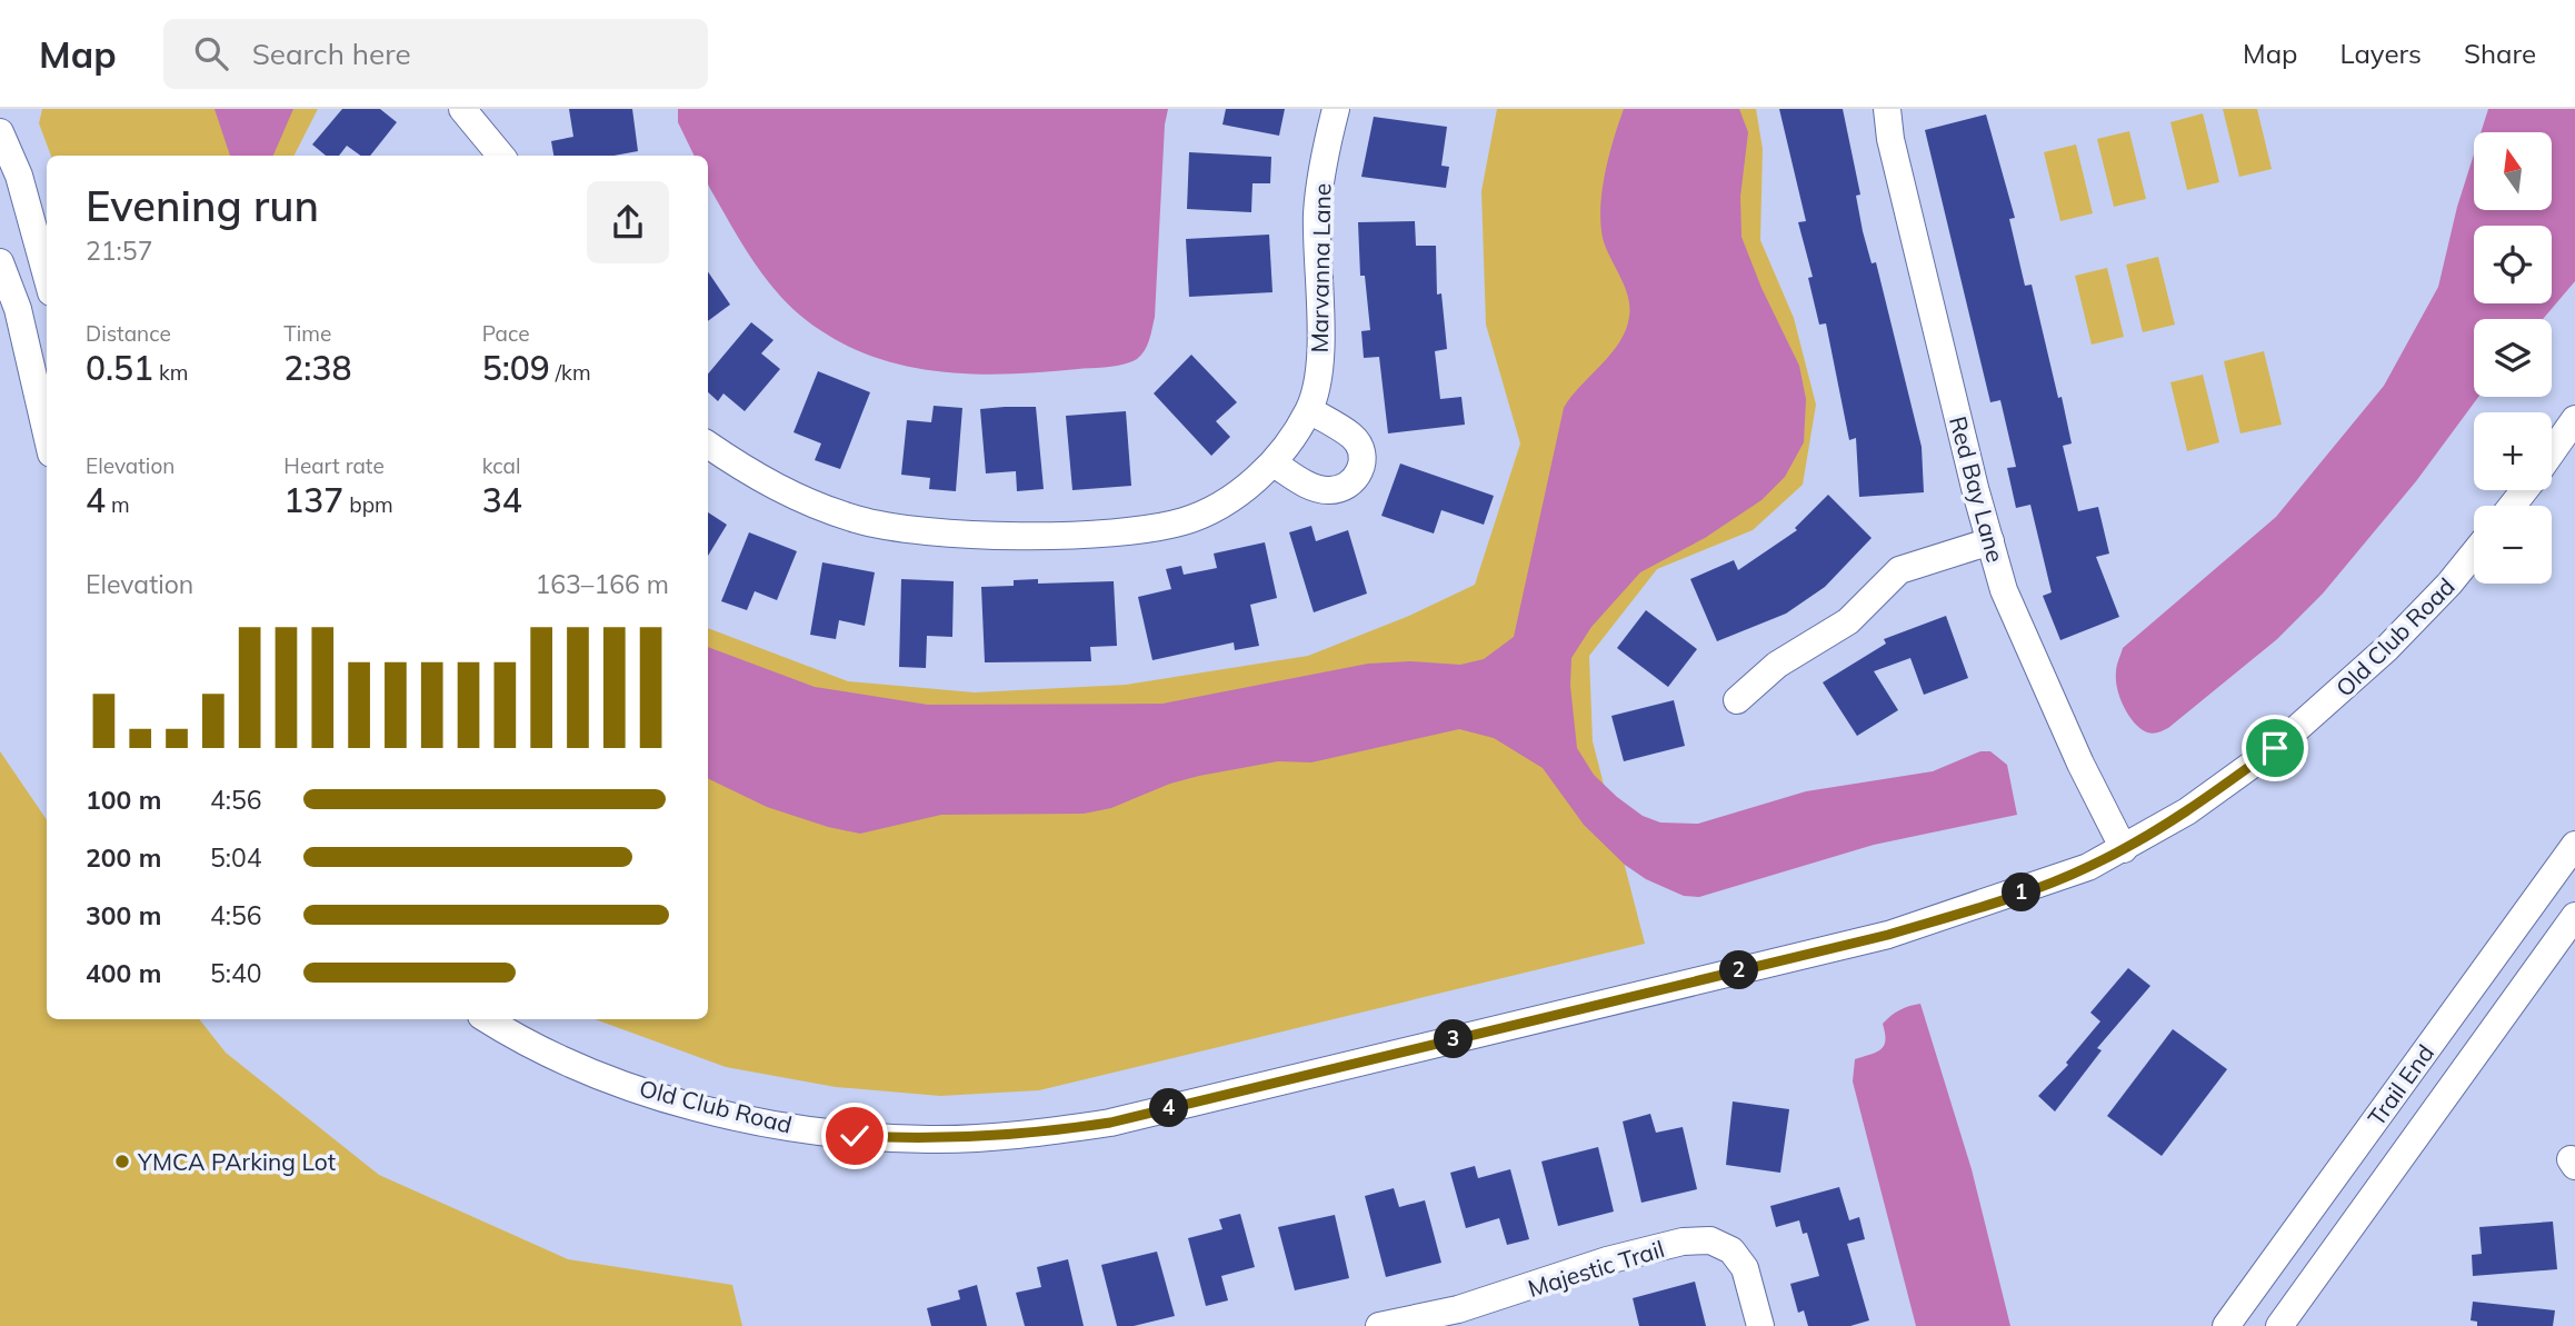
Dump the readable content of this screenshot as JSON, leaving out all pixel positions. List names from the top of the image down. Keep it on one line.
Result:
{"streets":{"street":["Marvanna Lane","Red Bay Lane","Old Club Road","Trail End","Majestic Trail"]},"crossings":[["Red Bay Lane","Old Club Road"]],"places":["YMCA PArking Lot"],"north":"top","page":{"header":"Map","search":"Search here","nav":["Map","Layers","Share"],"map_buttons":["+","−"],"heading":["Evening run","21:57"],"stats":[["Distance","0.51 km"],["Time","2:38"],["Pace","5:09 /km"],["Elevation","4 m"],["Heart rate","137 bpm"],["kcal","34"]],"chart":["Elevation","163–166 m"],"list":[{"name":"100 m","note":"4:56"},{"name":"200 m","note":"5:04"},{"name":"300 m","note":"4:56"},{"name":"400 m","note":"5:40"}],"pins":["1","2","3","4"]}}
